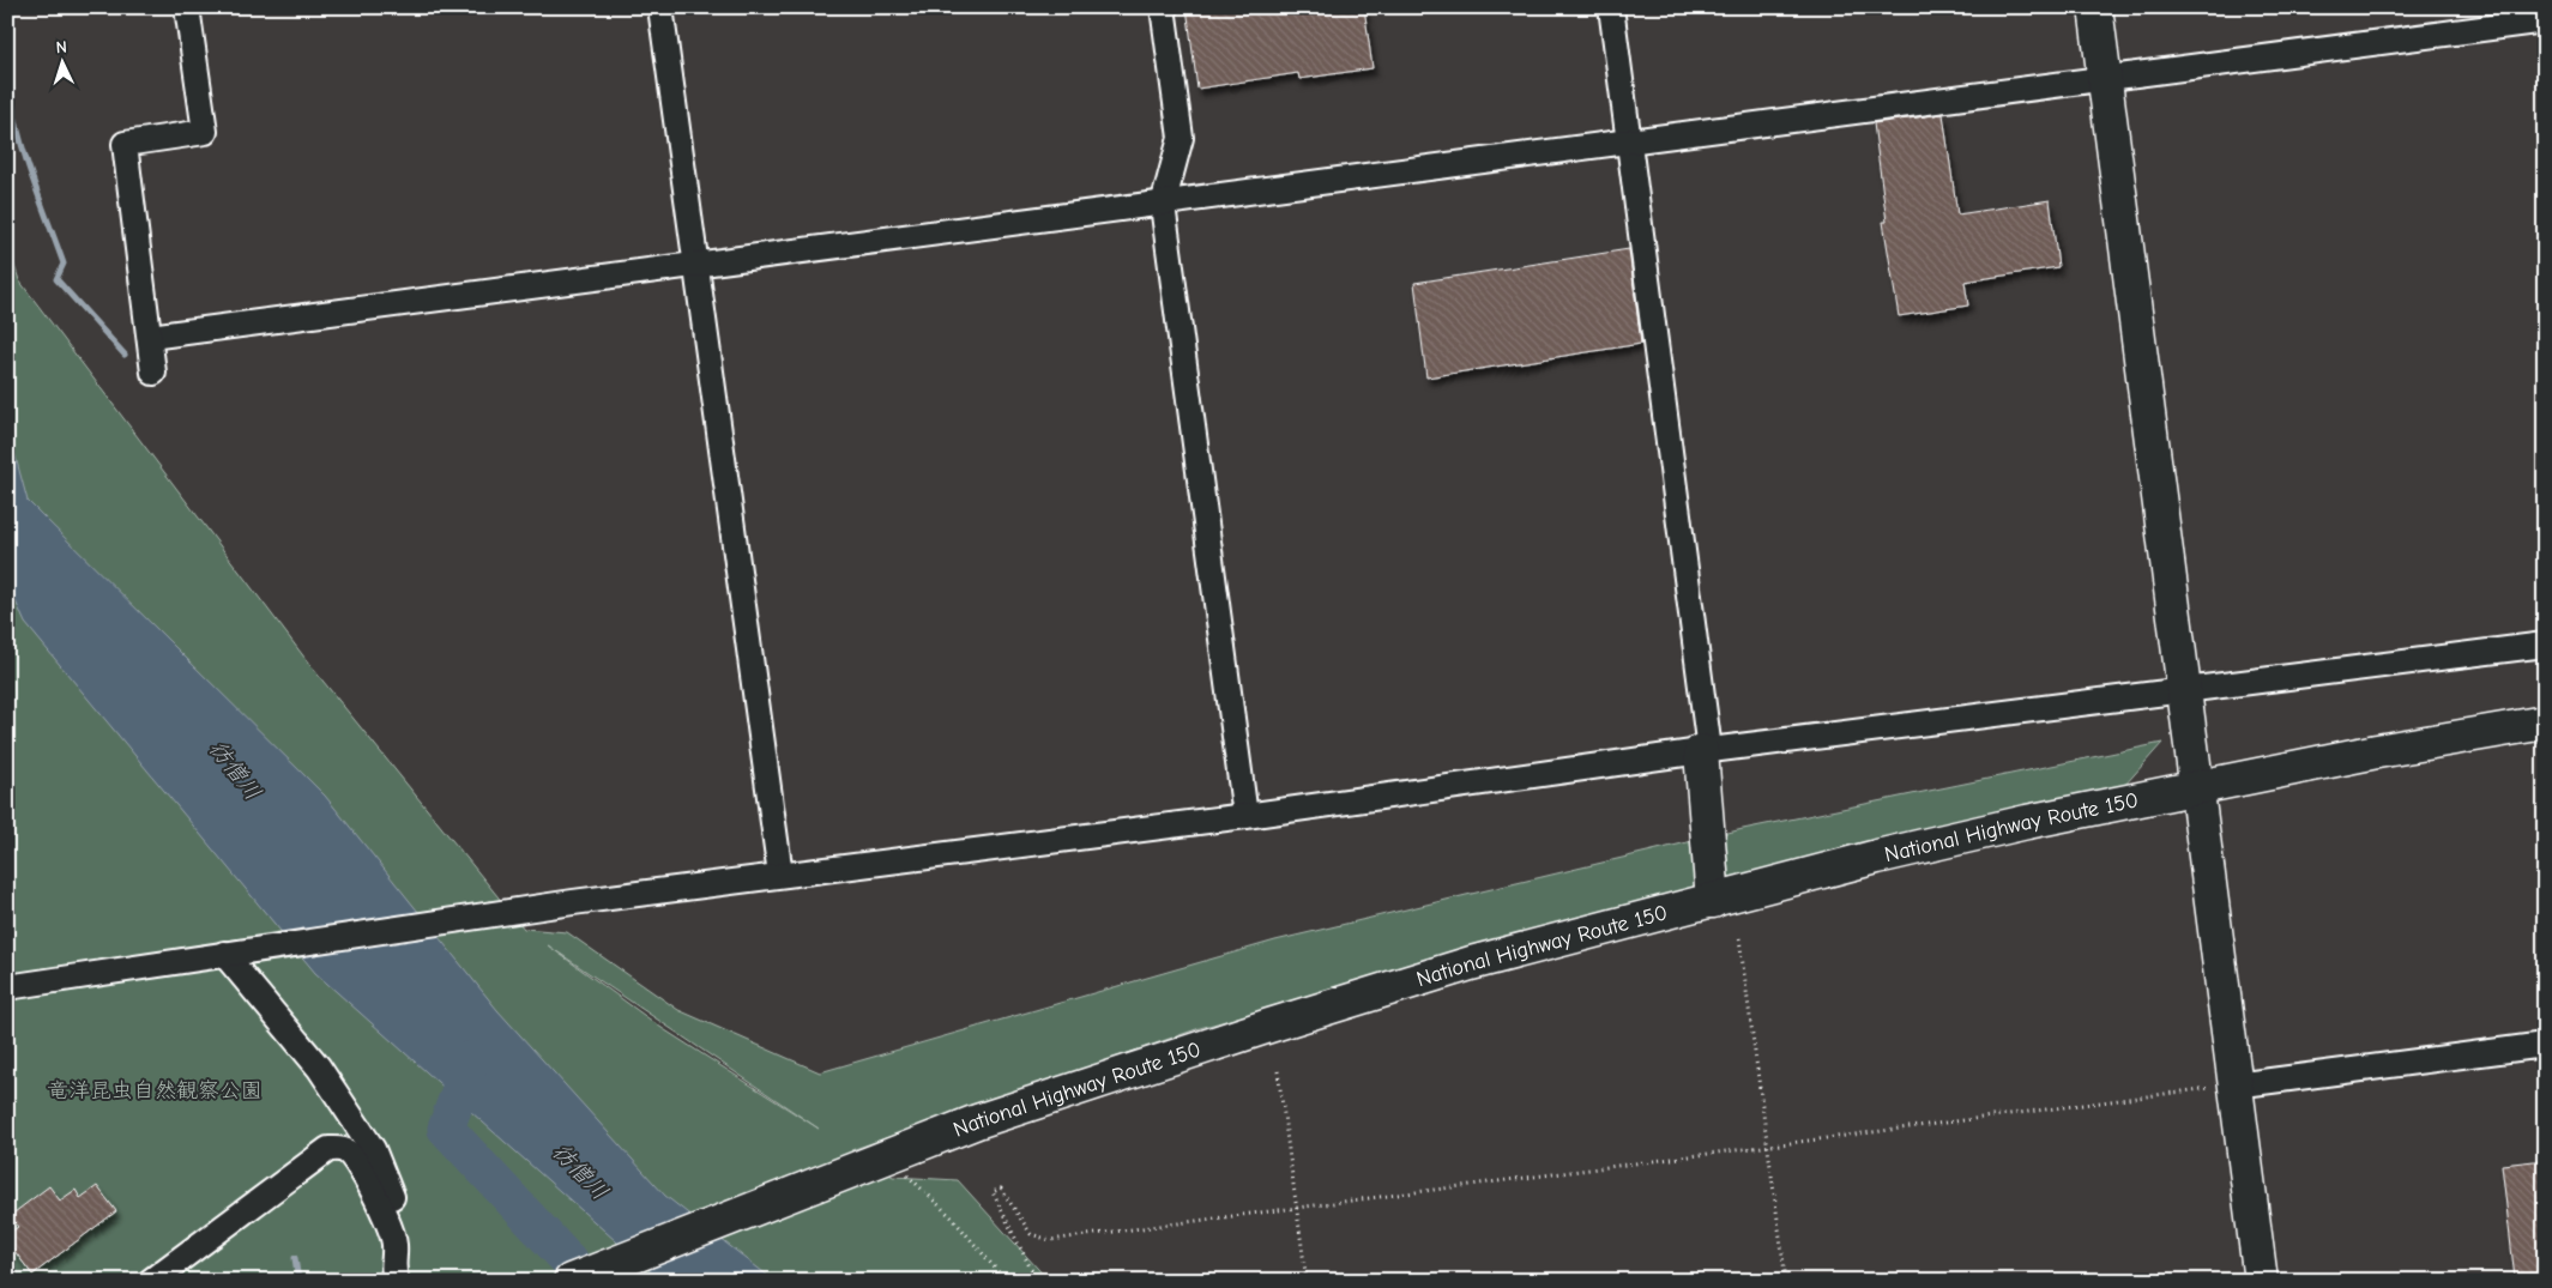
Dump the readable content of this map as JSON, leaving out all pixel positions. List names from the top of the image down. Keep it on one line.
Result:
{"streets":{"main road":["National Highway Route 150"]},"water":["彷僧川"],"parks":["竜洋昆虫自然観察公園"],"north":"top"}
